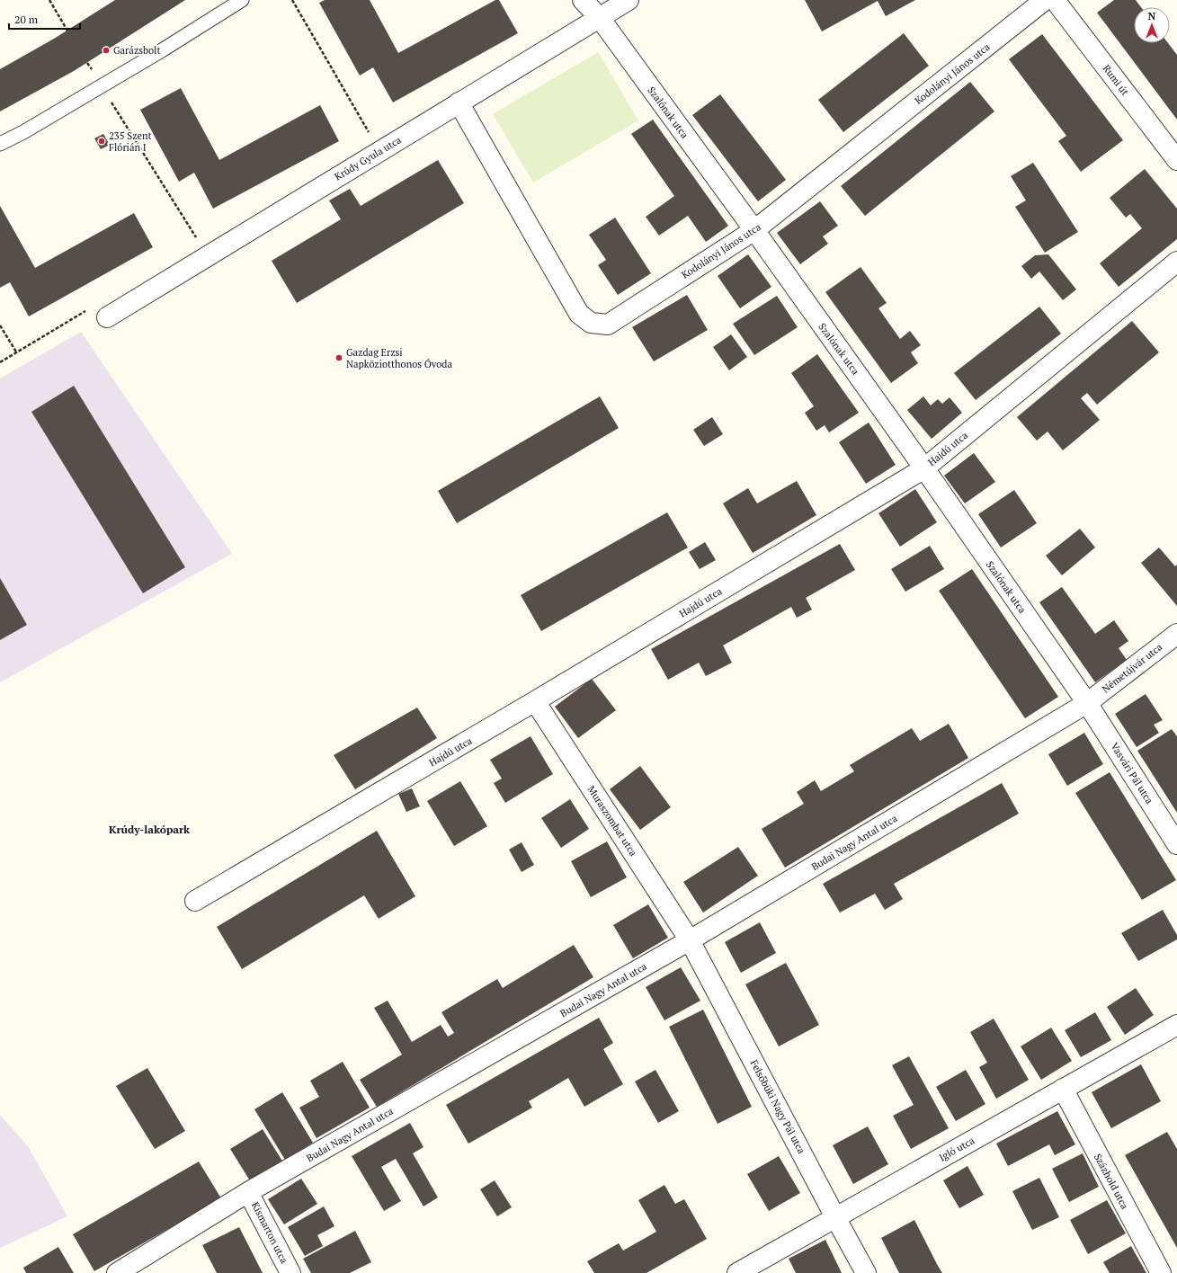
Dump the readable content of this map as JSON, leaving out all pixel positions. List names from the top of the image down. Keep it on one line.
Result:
{"streets":{"street":["Kodolányi János utca","Rumi út","Szalónak utca","Krúdy Gyula utca","Hajdú utca","Németújvár utca","Vasvári Pál utca","Muraszombat utca","Budai Nagy Antal utca","Felsőbüki Nagy Pál utca","Igló utca","Százhold utca","Kismarton utca"]},"crossings":[["Kodolányi János utca","Szalónak utca"],["Kodolányi János utca","Krúdy Gyula utca"],["Szalónak utca","Krúdy Gyula utca"],["Szalónak utca","Hajdú utca"],["Szalónak utca","Németújvár utca"],["Szalónak utca","Vasvári Pál utca"],["Szalónak utca","Budai Nagy Antal utca"],["Hajdú utca","Muraszombat utca"],["Németújvár utca","Vasvári Pál utca"],["Németújvár utca","Budai Nagy Antal utca"],["Vasvári Pál utca","Budai Nagy Antal utca"],["Muraszombat utca","Budai Nagy Antal utca"],["Muraszombat utca","Felsőbüki Nagy Pál utca"],["Budai Nagy Antal utca","Felsőbüki Nagy Pál utca"],["Budai Nagy Antal utca","Kismarton utca"],["Felsőbüki Nagy Pál utca","Igló utca"],["Igló utca","Százhold utca"]],"districts":["Krúdy-lakópark"],"places":["Garázsbolt","235 Szent Flórián I","Gazdag Erzsi Napköziotthonos Óvoda"],"scale_bar":"20 m","north":"top"}
